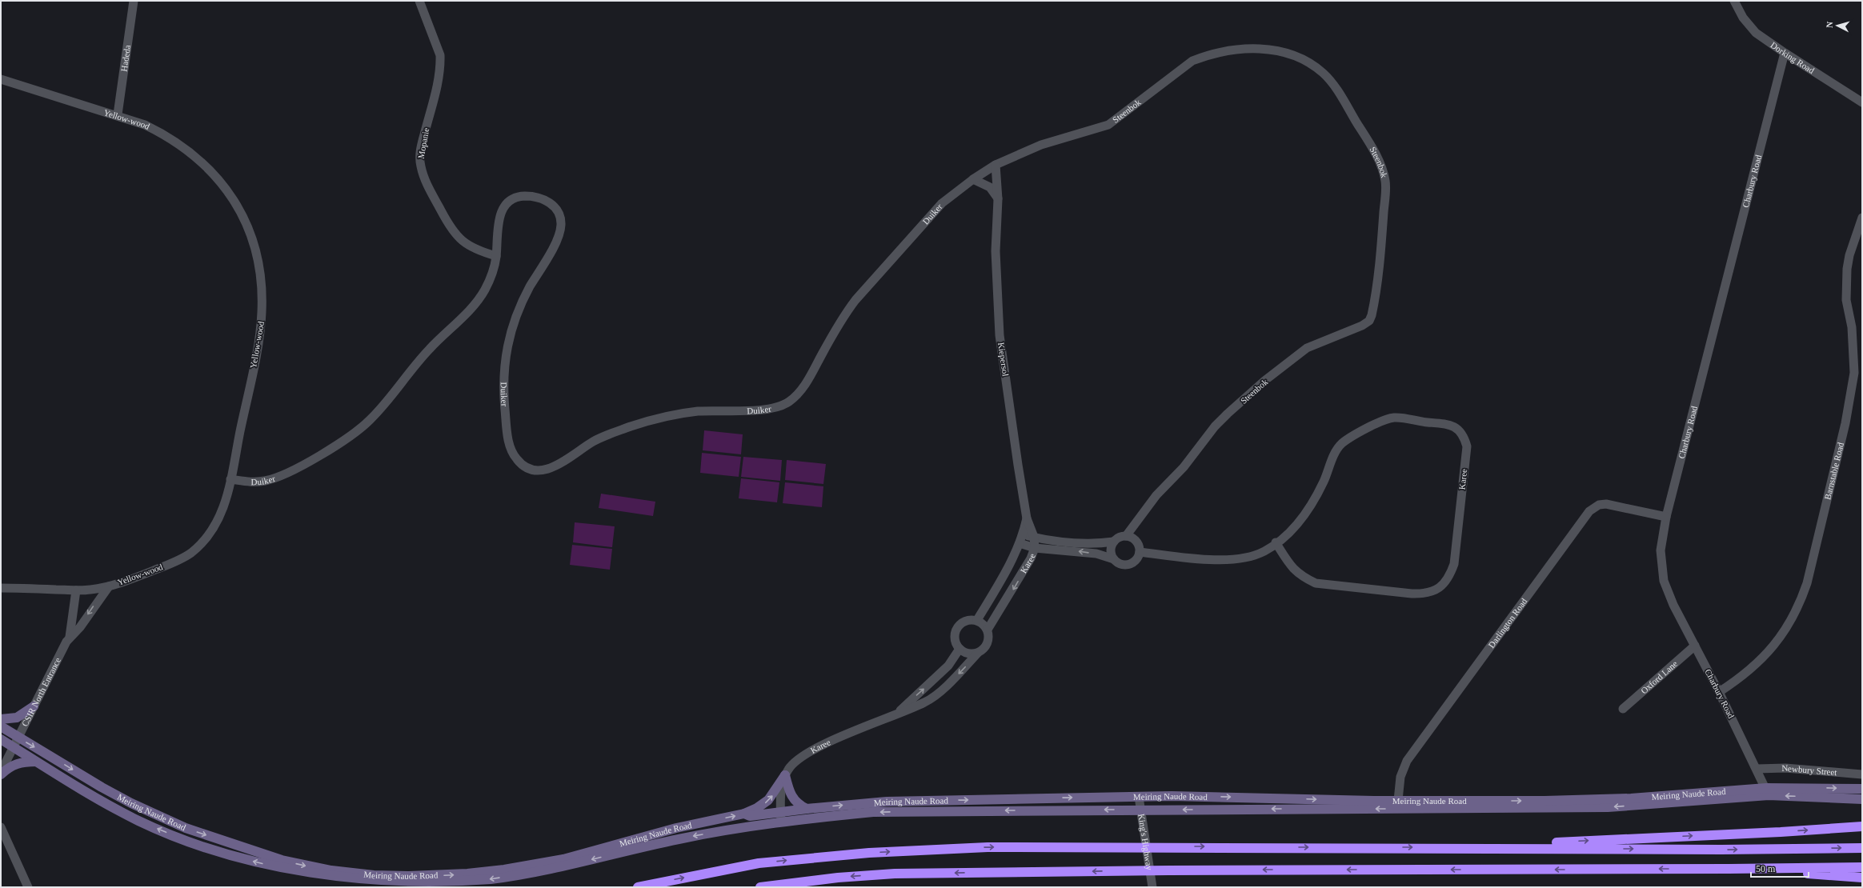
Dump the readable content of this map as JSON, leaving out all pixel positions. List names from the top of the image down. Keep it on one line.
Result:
{"streets":{"street":["Hadeda","Dorking Road","Steenbok","Yellow-wood","Mopanie","Charbury Road","Duiker","Kiepersol","Barnstable Road","Karee","Darlington Road","Oxford Lane","CSIR North Entrance","Newbury Street","Meiring Naude Road","King's Highway"]},"crossings":[["Hadeda","Yellow-wood"],["Dorking Road","Charbury Road"],["Steenbok","Duiker"],["Steenbok","Kiepersol"],["Steenbok","Karee"],["Yellow-wood","Duiker"],["Yellow-wood","CSIR North Entrance"],["Mopanie","Duiker"],["Charbury Road","Barnstable Road"],["Charbury Road","Darlington Road"],["Charbury Road","Oxford Lane"],["Charbury Road","Newbury Street"],["Charbury Road","Meiring Naude Road"],["Duiker","Kiepersol"],["Kiepersol","Karee"],["Karee","Meiring Naude Road"],["Darlington Road","Meiring Naude Road"],["CSIR North Entrance","Meiring Naude Road"],["Meiring Naude Road","King's Highway"]],"scale_bar":"50 m","north":"left"}
